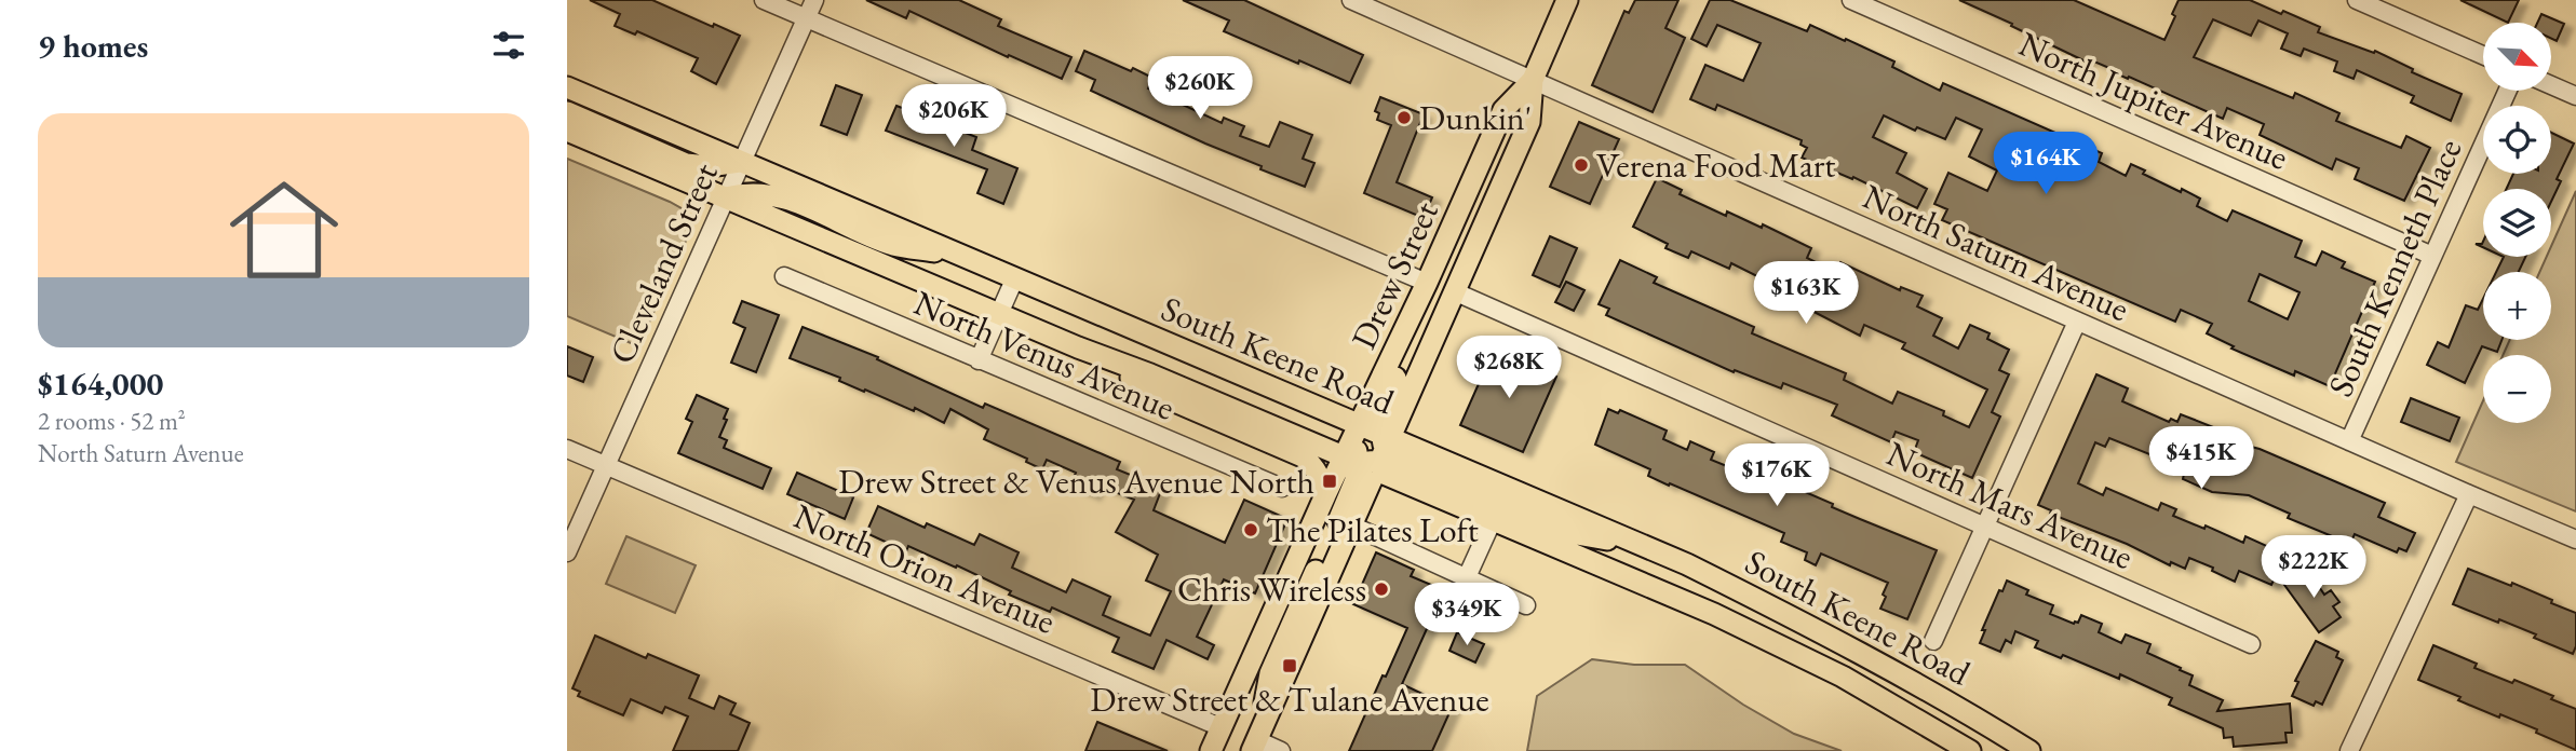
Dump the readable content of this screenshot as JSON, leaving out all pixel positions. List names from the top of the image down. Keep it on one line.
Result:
{"streets":{"main road":["Drew Street","South Keene Road"],"street":["North Jupiter Avenue","North Saturn Avenue","Cleveland Street","South Kenneth Place","North Venus Avenue","North Mars Avenue","North Orion Avenue"]},"crossings":[["North Jupiter Avenue","South Kenneth Place"],["North Saturn Avenue","South Kenneth Place"],["North Saturn Avenue","Drew Street"],["Cleveland Street","South Keene Road"],["Cleveland Street","North Orion Avenue"],["Drew Street","South Keene Road"],["Drew Street","North Mars Avenue"],["Drew Street","North Orion Avenue"]],"places":{"other":["Dunkin'","Verena Food Mart","The Pilates Loft","Chris Wireless"],"transit":["Drew Street & Venus Avenue North","Drew Street & Tulane Avenue"]},"north":"bottom right","page":{"heading":"9 homes","map_buttons":["+","−"],"price":["$260K","$206K","$164K","$163K","$268K","$415K","$176K","$222K","$349K"],"list":[{"name":"$164,000","note":"2 rooms · 52 m² · North Saturn Avenue"}]}}
